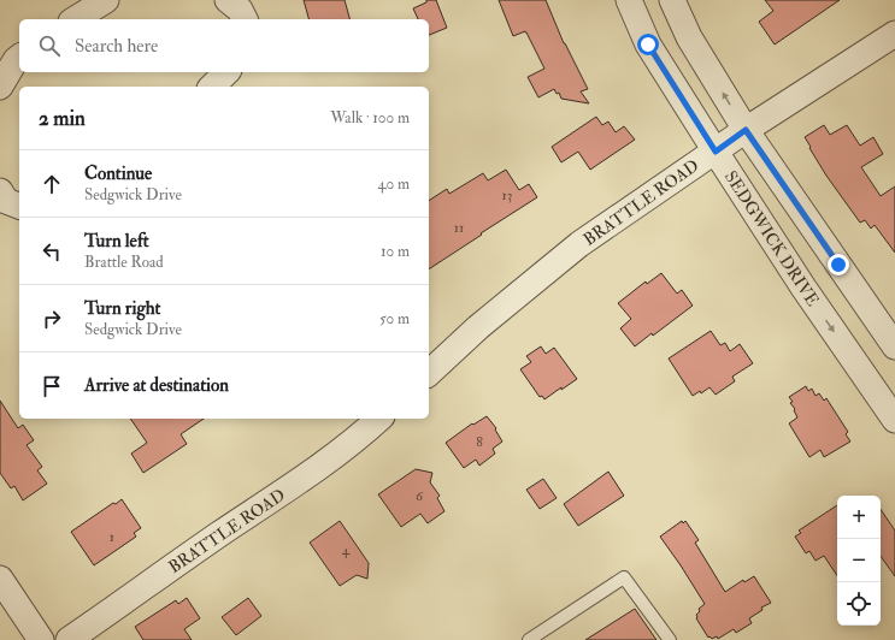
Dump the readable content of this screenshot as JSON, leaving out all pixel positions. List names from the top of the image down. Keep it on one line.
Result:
{"streets":{"street":["BRATTLE ROAD","SEDGWICK DRIVE"]},"crossings":[["BRATTLE ROAD","SEDGWICK DRIVE"]],"house_numbers":["13","11","8","6","1","4"],"page":{"search":"Search here","heading":["2 min","Walk · 100 m"],"list":[["Continue","Sedgwick Drive","40 m"],["Turn left","Brattle Road","10 m"],["Turn right","Sedgwick Drive","50 m"],"Arrive at destination"],"map_buttons":["+","−"]}}
